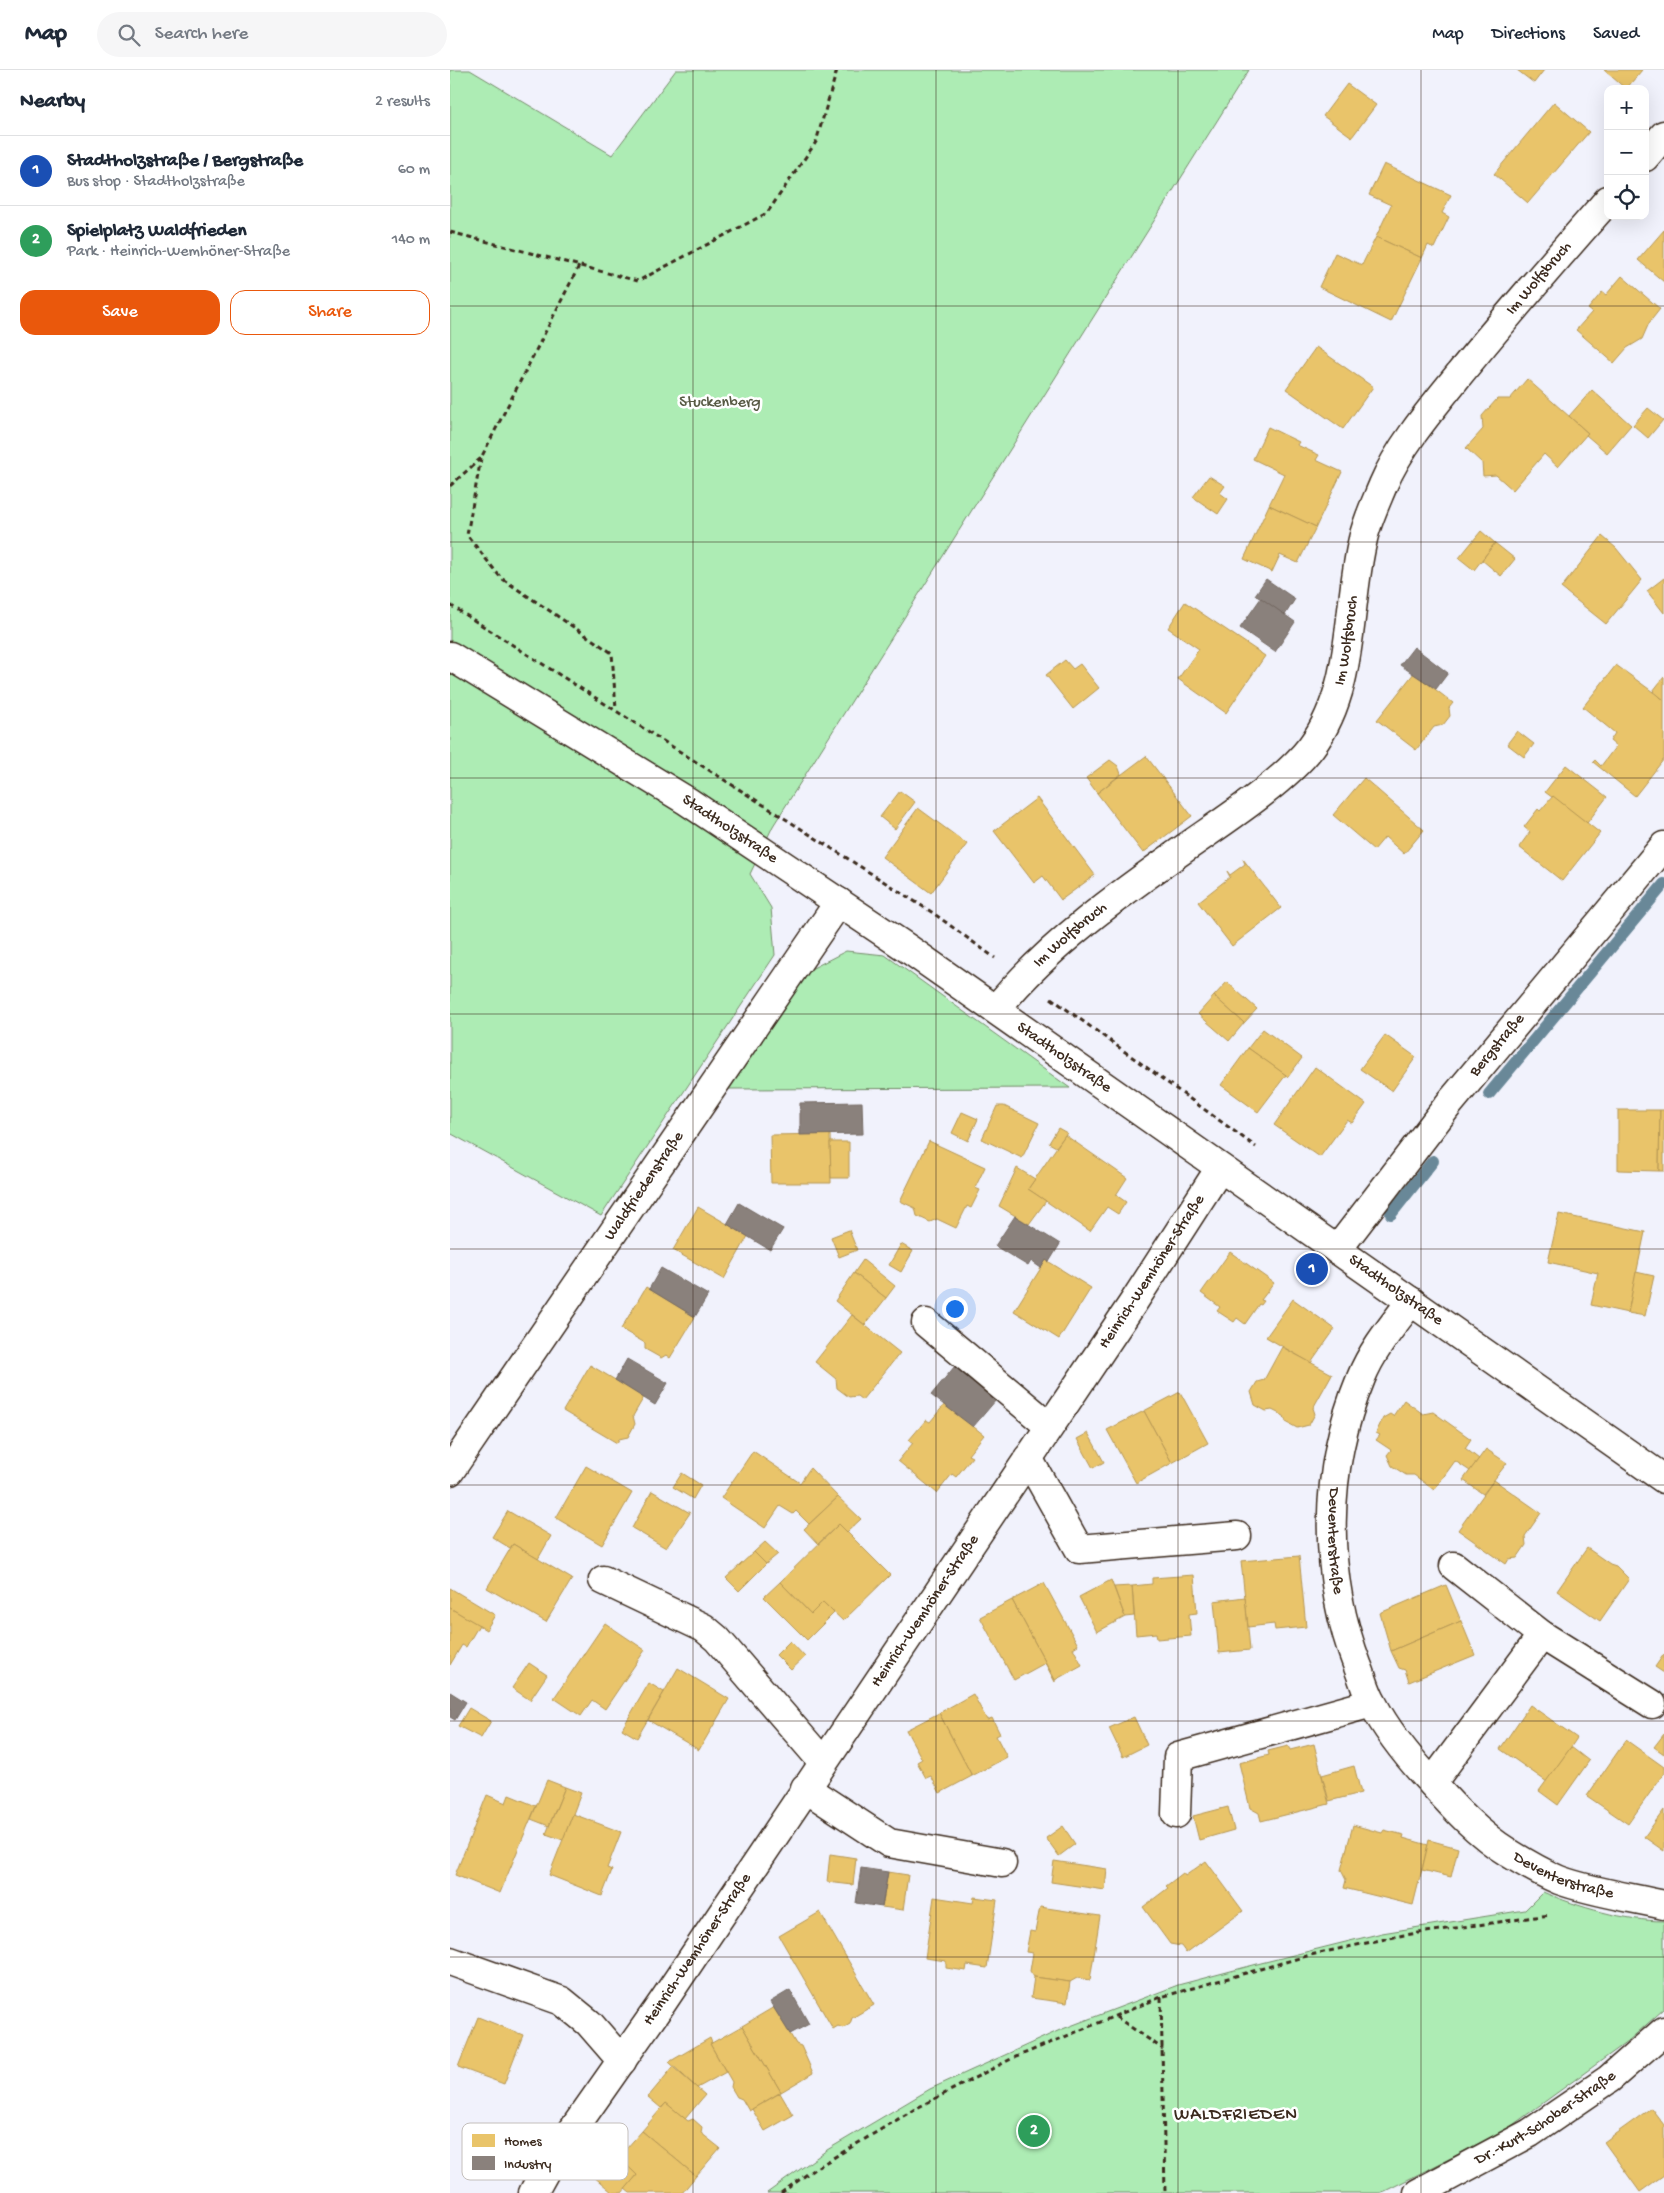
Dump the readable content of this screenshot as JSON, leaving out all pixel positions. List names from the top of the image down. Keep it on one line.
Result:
{"streets":{"street":["Im Wolfsbruch","Stadtholzstraße","Bergstraße","Waldfriedenstraße","Heinrich-Wemhöner-Straße","Deventerstraße","Dr.-Kurt-Schober-Straße"]},"crossings":[["Im Wolfsbruch","Stadtholzstraße"],["Stadtholzstraße","Bergstraße"],["Stadtholzstraße","Waldfriedenstraße"],["Stadtholzstraße","Heinrich-Wemhöner-Straße"],["Stadtholzstraße","Deventerstraße"]],"districts":["WALDFRIEDEN"],"parks":["Stuckenberg"],"legend":["Homes","Industry"],"page":{"header":"Map","search":"Search here","nav":["Map","Directions","Saved"],"heading":["Nearby","2 results"],"map_buttons":["+","−"],"list":[{"mark":"1","name":"Stadtholzstraße / Bergstraße","note":"Bus stop · Stadtholzstraße","value":"60 m"},{"mark":"2","name":"Spielplatz Waldfrieden","note":"Park · Heinrich-Wemhöner-Straße","value":"140 m"}],"buttons":["Save","Share"],"pins":["1","2"]}}
